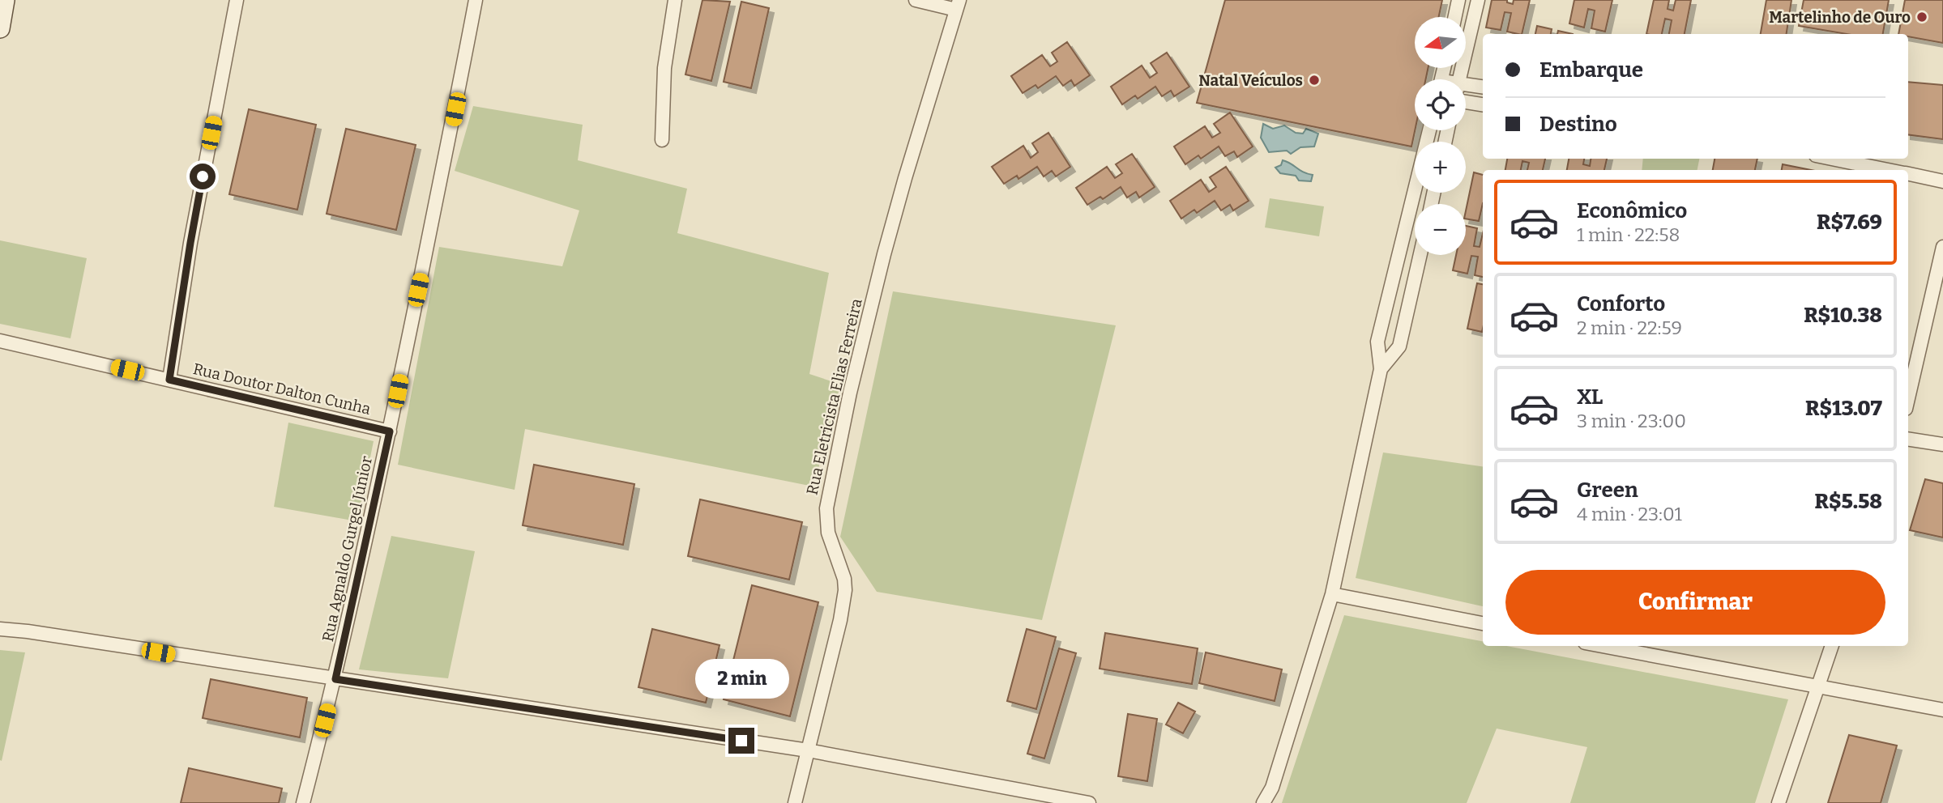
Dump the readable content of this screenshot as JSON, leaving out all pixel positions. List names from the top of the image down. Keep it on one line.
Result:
{"streets":{"street":["Rua Doutor Dalton Cunha","Rua Eletricista Elias Ferreira","Rua Agnaldo Gurgel Júnior"]},"crossings":[["Rua Doutor Dalton Cunha","Rua Agnaldo Gurgel Júnior"]],"places":["Martelinho de Ouro","Natal Veículos"],"north":"left","page":{"map_buttons":["+","−"],"banner":["Embarque","Destino"],"list":[{"name":"Econômico","note":"1 min · 22:58","value":"R$7.69"},{"name":"Conforto","note":"2 min · 22:59","value":"R$10.38"},{"name":"XL","note":"3 min · 23:00","value":"R$13.07"},{"name":"Green","note":"4 min · 23:01","value":"R$5.58"}],"buttons":"Confirmar","bubble":"2 min"}}
